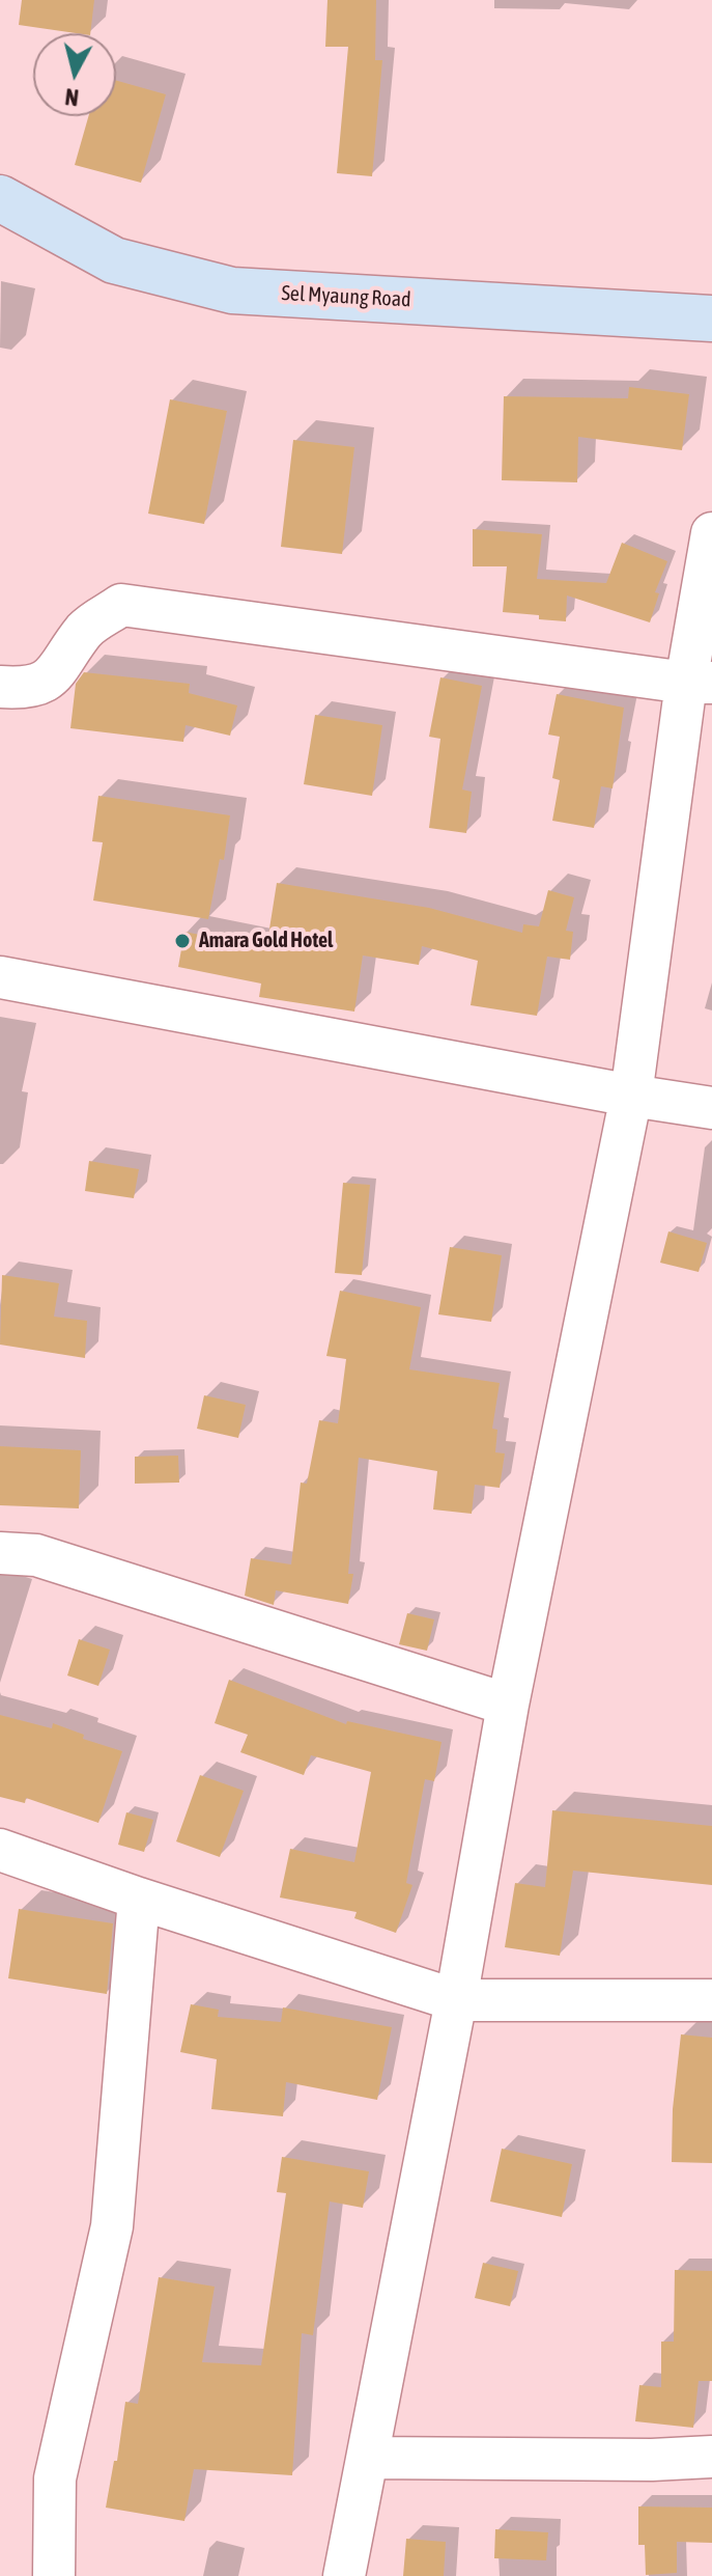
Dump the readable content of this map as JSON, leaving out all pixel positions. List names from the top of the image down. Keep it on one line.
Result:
{"streets":{"main road":["Sel Myaung Road"]},"places":["Amara Gold Hotel"],"north":"bottom"}
